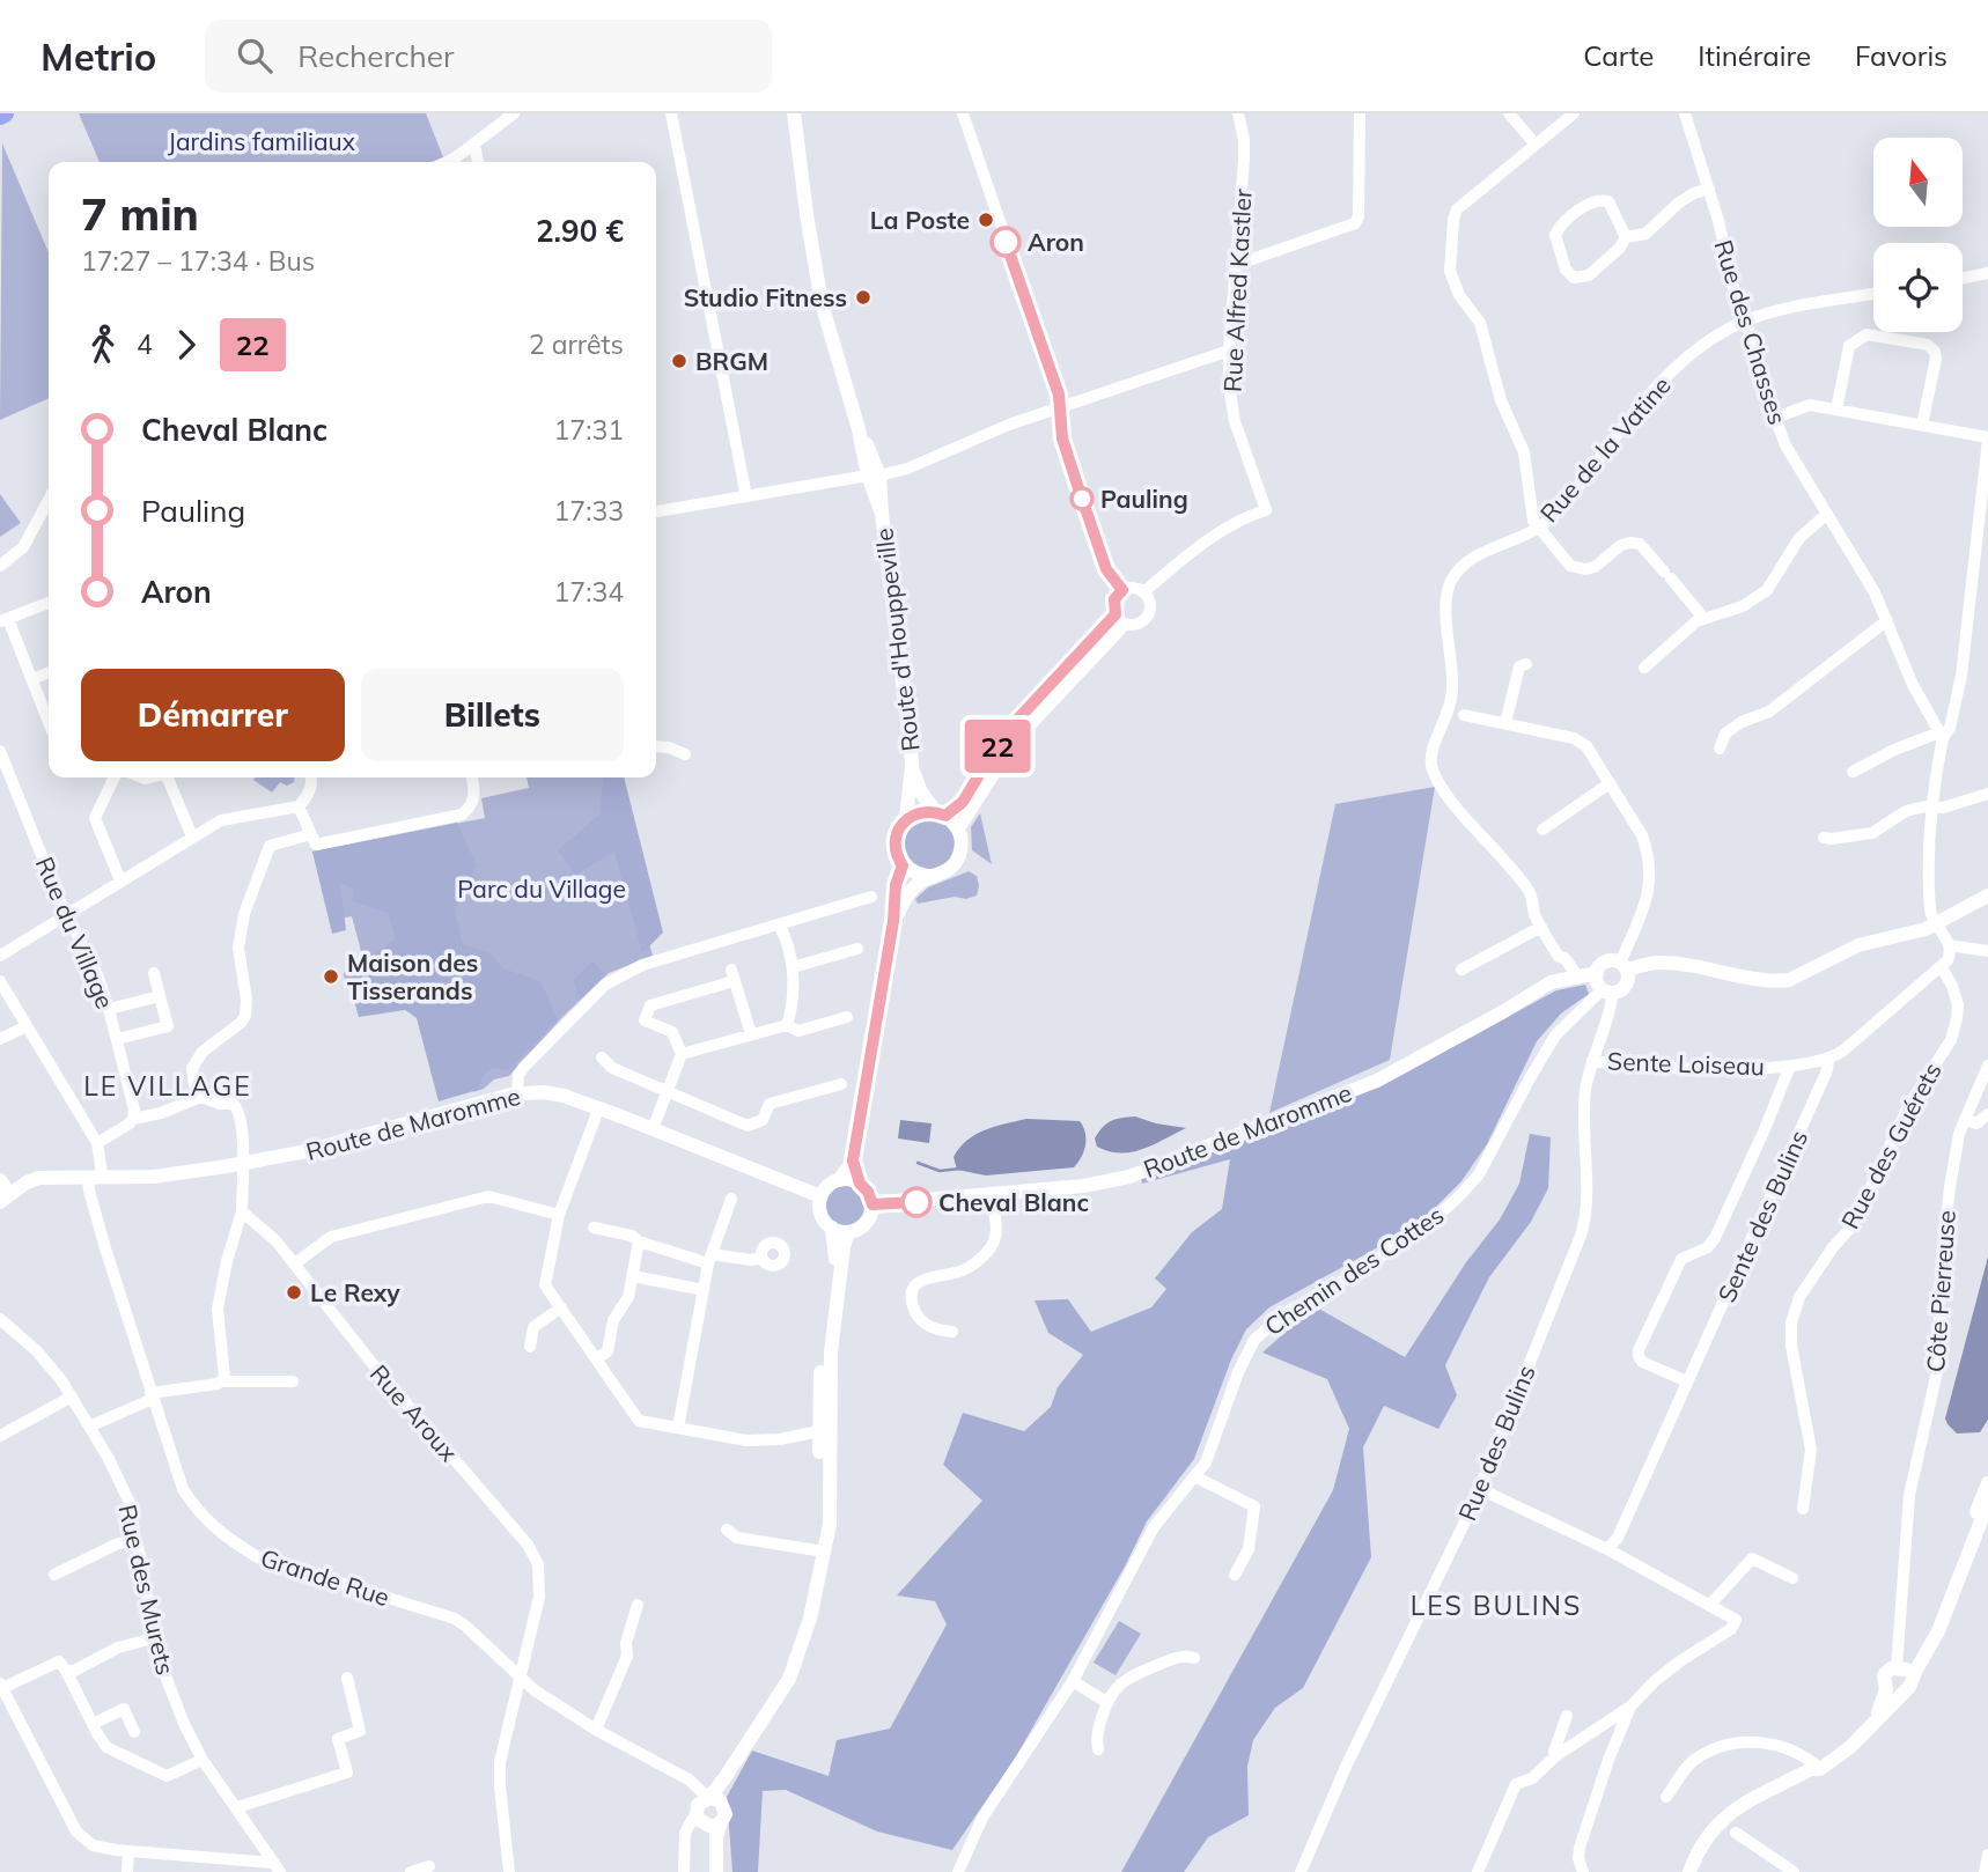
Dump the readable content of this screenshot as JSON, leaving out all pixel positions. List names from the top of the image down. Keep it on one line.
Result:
{"streets":{"street":["Rue Alfred Kastler","Rue des Chasses","Rue de la Vatine","Route d'Houppeville","Rue du Village","Sente Loiseau","Route de Maromme","Rue des Guérets","Sente des Bulins","Chemin des Cottes","Côte Pierreuse","Rue Aroux","Rue des Bulins","Grande Rue","Rue des Murets"]},"crossings":[["Rue des Chasses","Rue de la Vatine"],["Rue de la Vatine","Route de Maromme"],["Sente Loiseau","Sente des Bulins"],["Sente Loiseau","Rue des Bulins"],["Route de Maromme","Chemin des Cottes"],["Route de Maromme","Rue des Bulins"],["Route de Maromme","Grande Rue"],["Chemin des Cottes","Rue des Bulins"],["Rue Aroux","Grande Rue"]],"districts":["LE VILLAGE","LES BULINS"],"parks":["Jardins familiaux","Parc du Village"],"places":["La Poste","Aron","Studio Fitness","BRGM","Pauling","Maison des Tisserands","Cheval Blanc","Le Rexy"],"lines":["bus line 22"],"north":"top","page":{"header":"Metrio","search":"Rechercher","nav":["Carte","Itinéraire","Favoris"],"on_map":"22","heading":["7 min","17:27 – 17:34 · Bus","2.90 €"],"legs":["4","22","2 arrêts"],"list":[{"name":"Cheval Blanc","value":"17:31"},{"name":"Pauling","value":"17:33"},{"name":"Aron","value":"17:34"}],"buttons":["Démarrer","Billets"]}}
